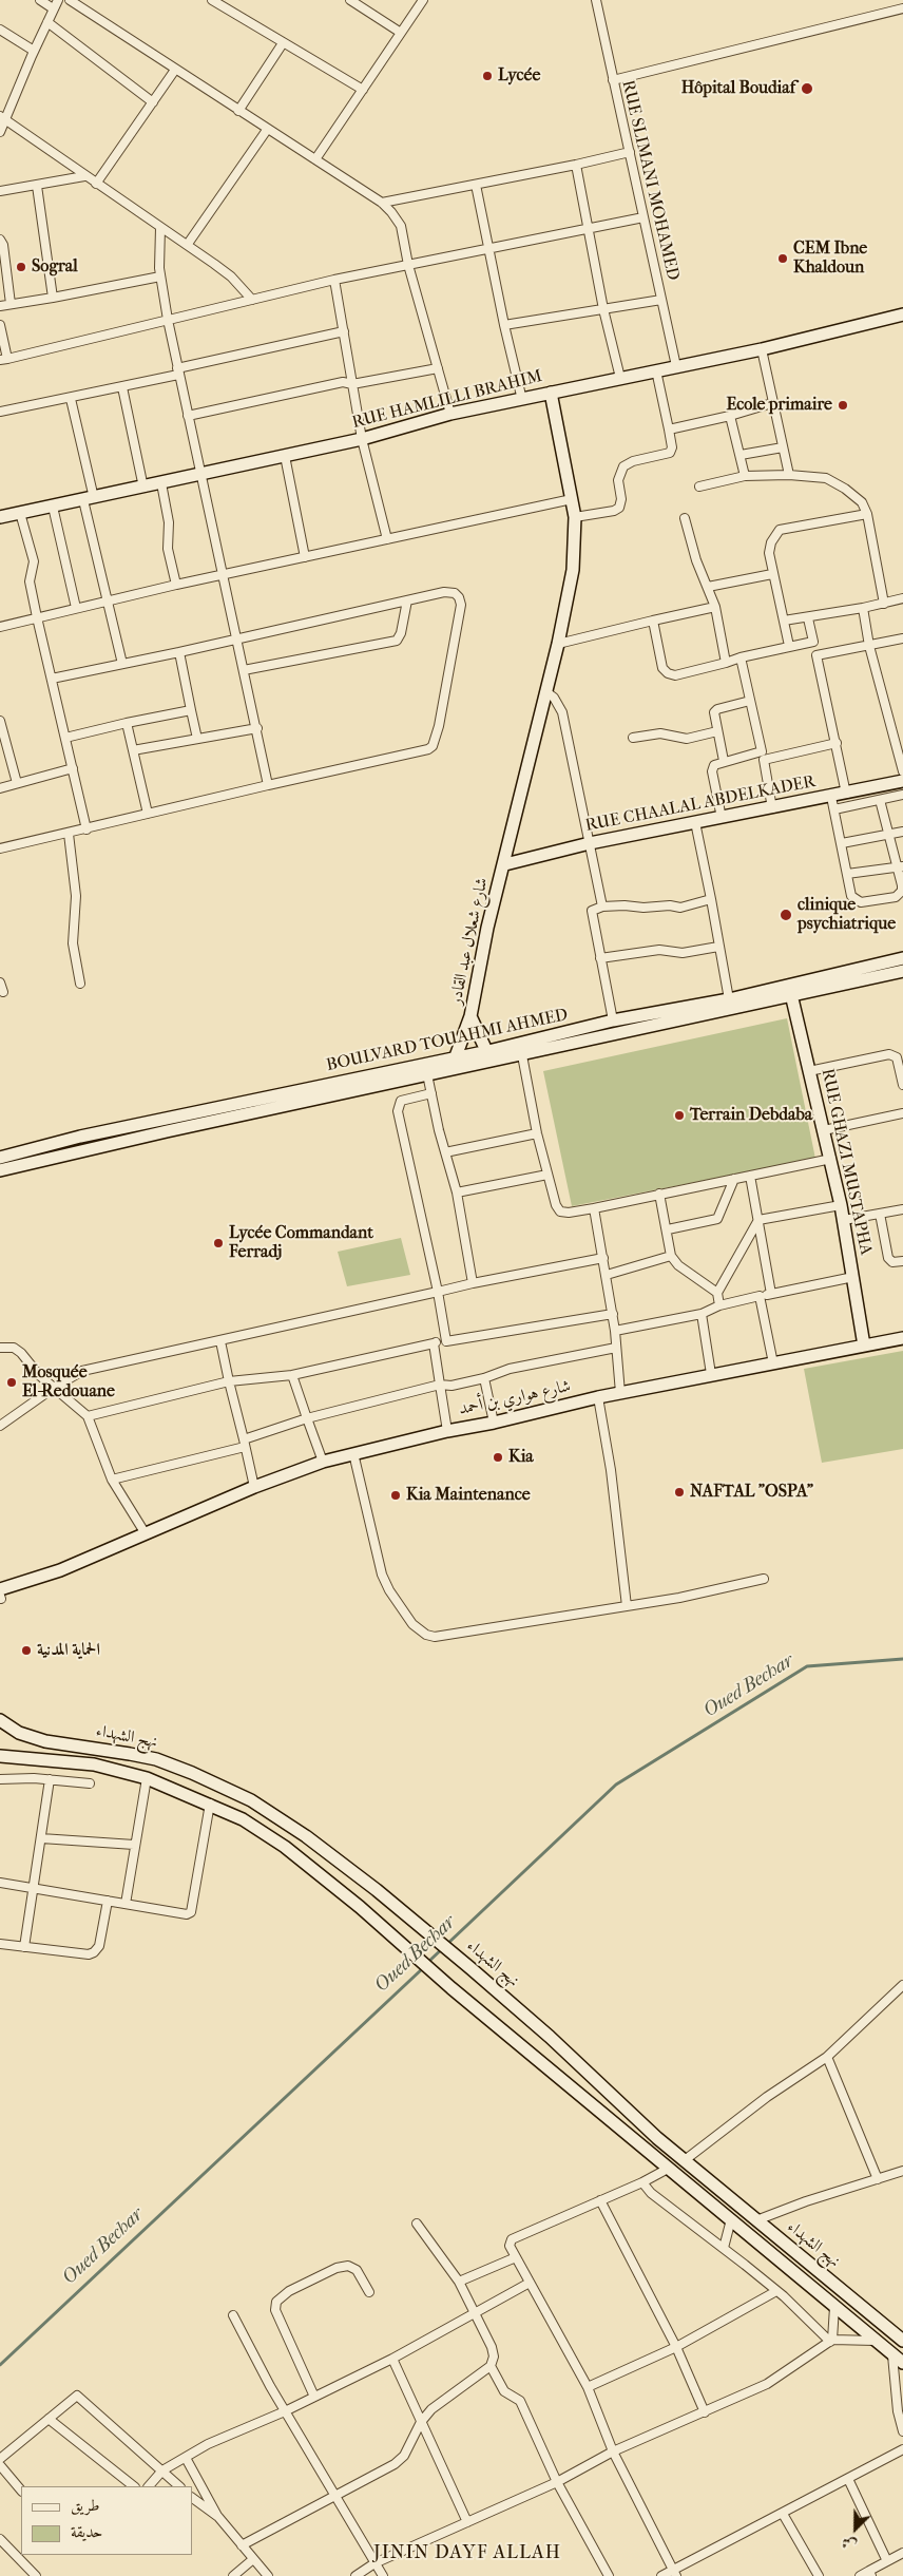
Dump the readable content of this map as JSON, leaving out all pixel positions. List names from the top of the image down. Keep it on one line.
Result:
{"streets":{"main road":["RUE HAMLILLI BRAHIM","RUE CHAALAL ABDELKADER","شارع شعلال عبد القادر","BOULVARD TOUAHMI AHMED","RUE GHAZI MUSTAPHA","شارع هواري بن أحمد","نهج الشهداء"],"street":["RUE SLIMANI MOHAMED"]},"crossings":[["RUE SLIMANI MOHAMED","RUE HAMLILLI BRAHIM"],["RUE HAMLILLI BRAHIM","شارع شعلال عبد القادر"],["RUE CHAALAL ABDELKADER","شارع شعلال عبد القادر"],["شارع شعلال عبد القادر","BOULVARD TOUAHMI AHMED"],["BOULVARD TOUAHMI AHMED","RUE GHAZI MUSTAPHA"],["RUE GHAZI MUSTAPHA","شارع هواري بن أحمد"]],"districts":["JININ DAYF ALLAH"],"water":["Oued Bechar"],"places":["Lycée","Hôpital Boudiaf","CEM Ibne Khaldoun","Sogral","Ecole primaire","clinique psychiatrique","Terrain Debdaba","Lycée Commandant Ferradj","Mosquée El-Redouane","Kia","NAFTAL \"OSPA\"","Kia Maintenance","الحماية المدنية"],"legend":["طريق","حديقة"],"north":"bottom left"}
